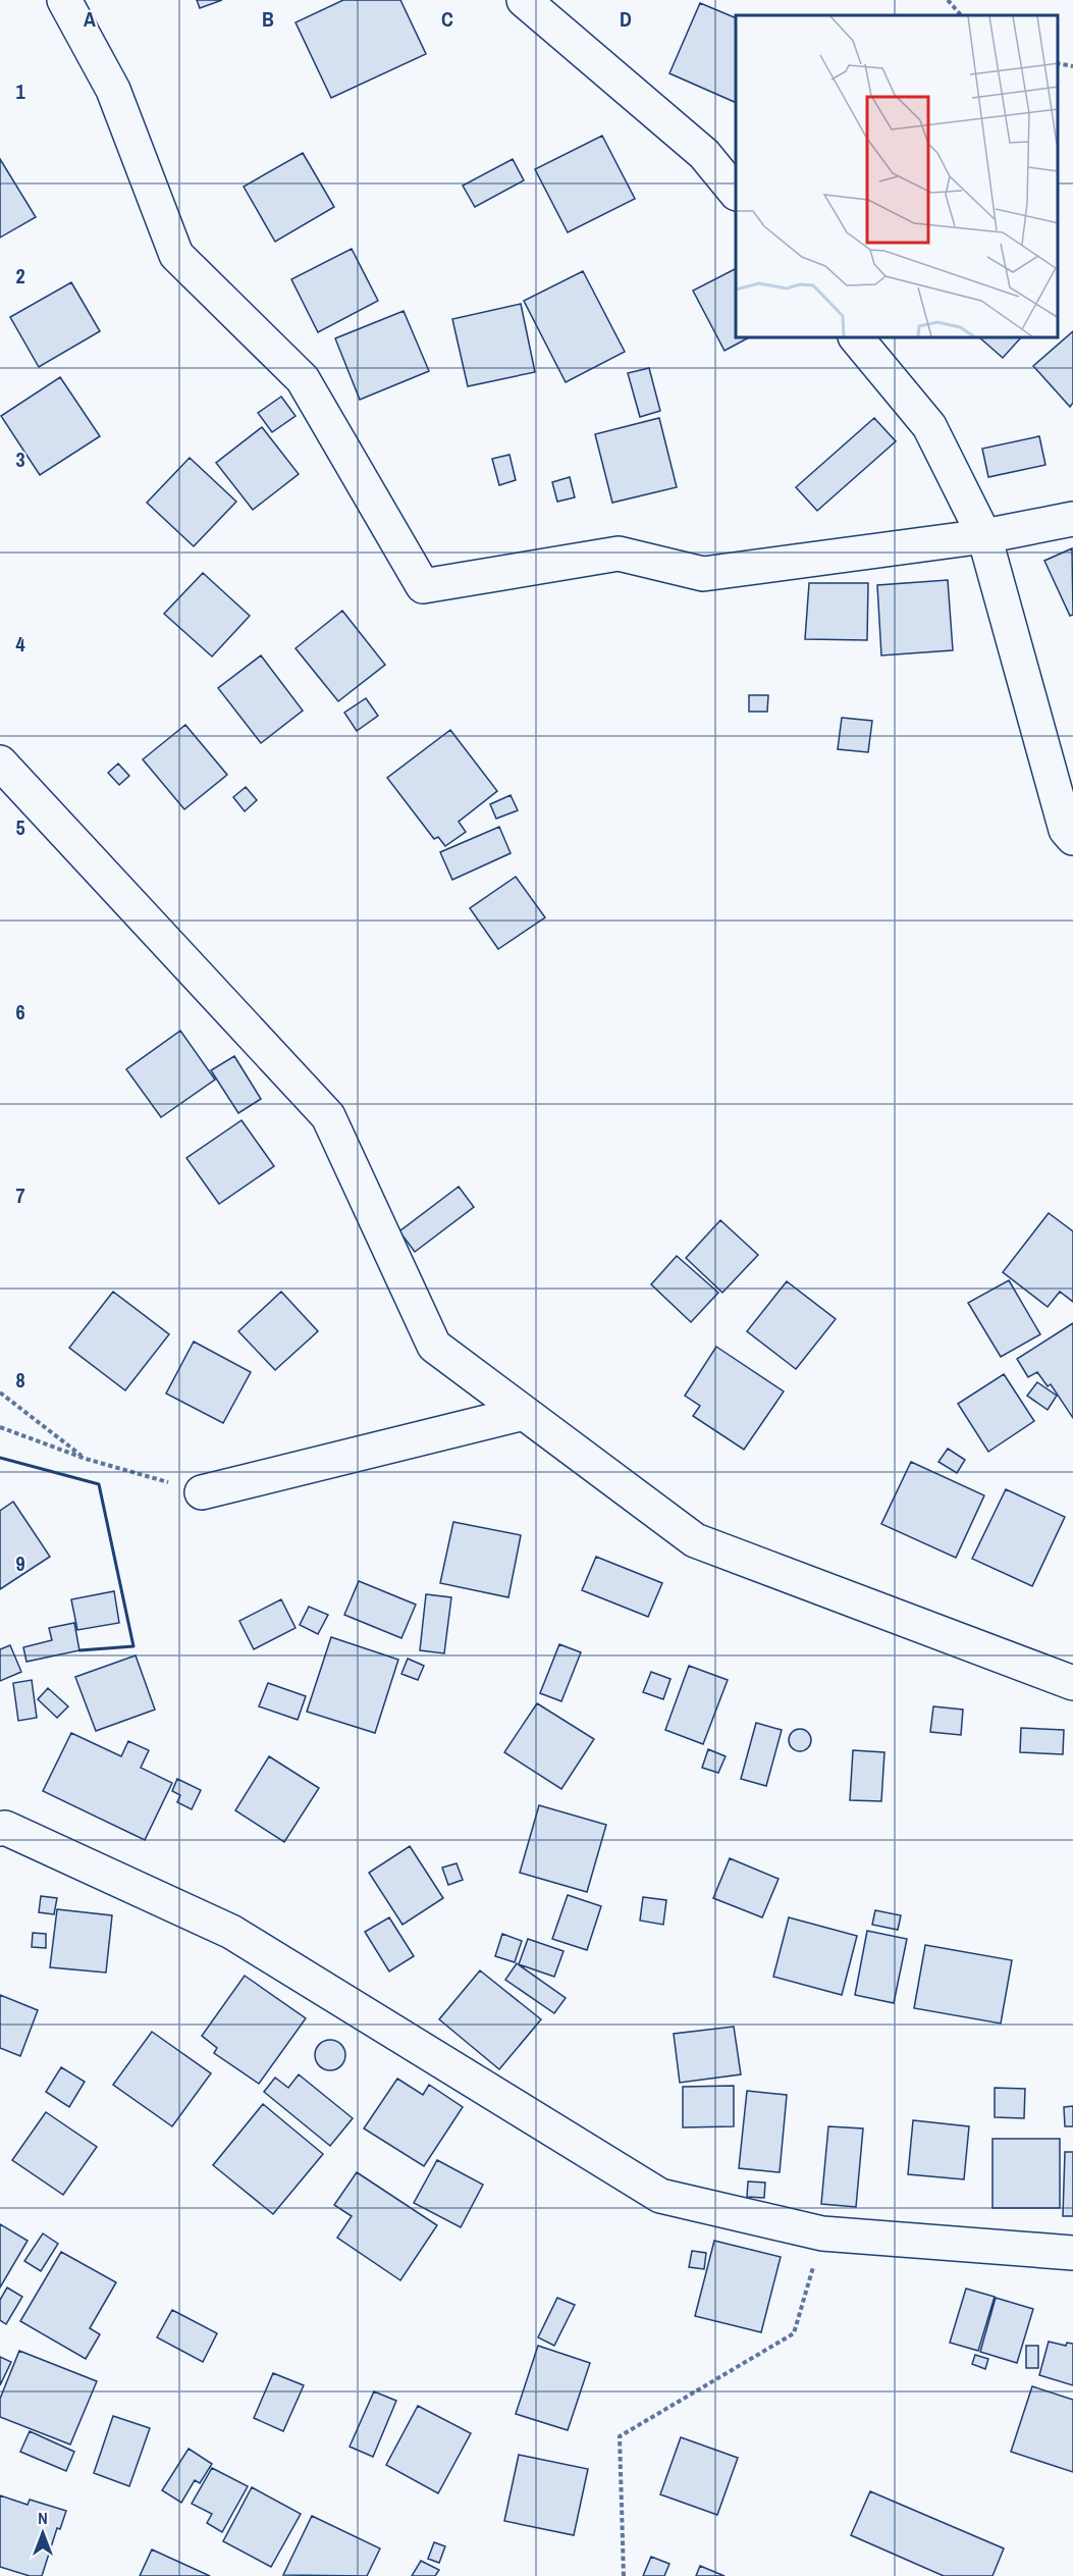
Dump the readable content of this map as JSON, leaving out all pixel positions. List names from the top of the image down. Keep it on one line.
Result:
{"north":"top","grid":{"columns":["A","B","C","D"],"rows":["1","2","3","4","5","6","7","8","9"]}}
